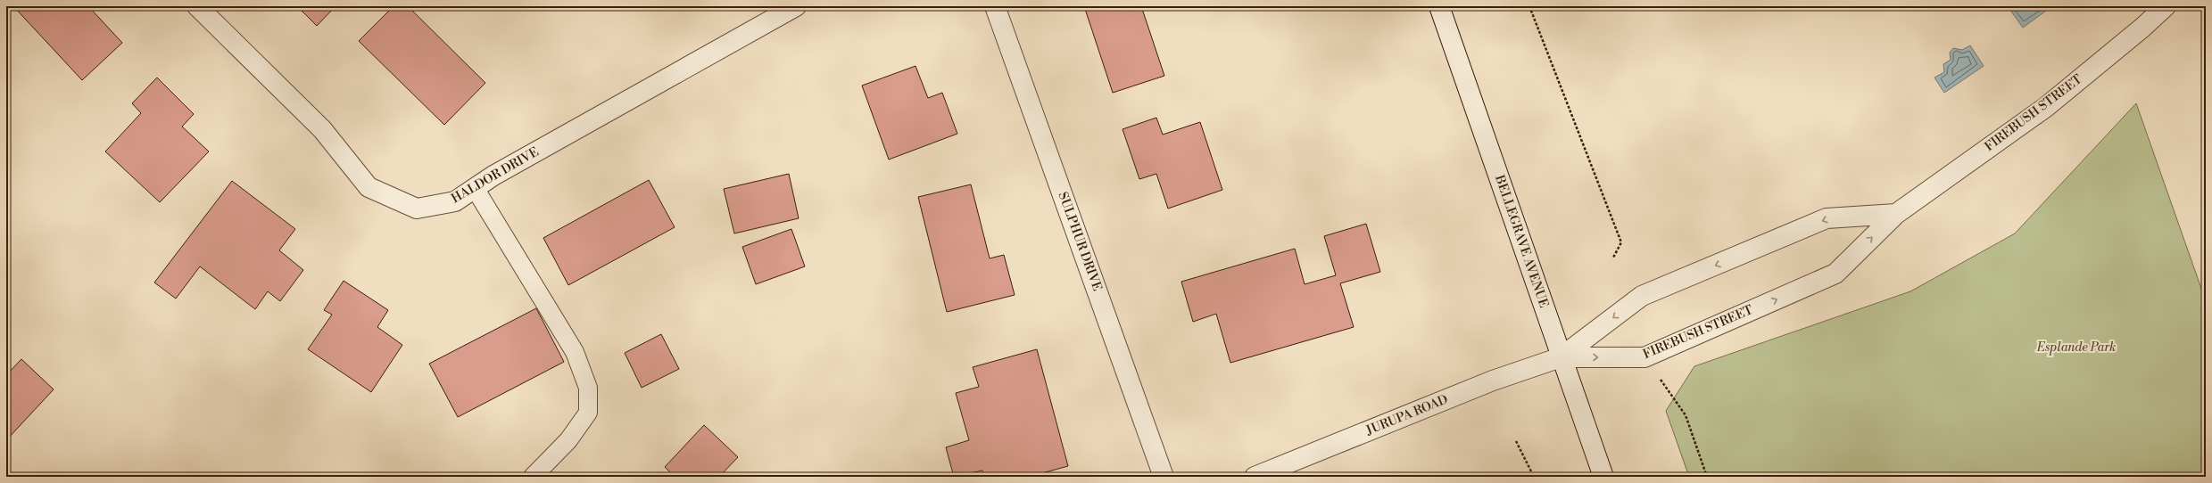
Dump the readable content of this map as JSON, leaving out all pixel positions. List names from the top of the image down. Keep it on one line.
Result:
{"streets":{"street":["FIREBUSH STREET","HALDOR DRIVE","SULPHUR DRIVE","BELLEGRAVE AVENUE","JURUPA ROAD"]},"crossings":[["FIREBUSH STREET","BELLEGRAVE AVENUE"],["FIREBUSH STREET","JURUPA ROAD"],["BELLEGRAVE AVENUE","JURUPA ROAD"]],"parks":["Esplande Park"]}
